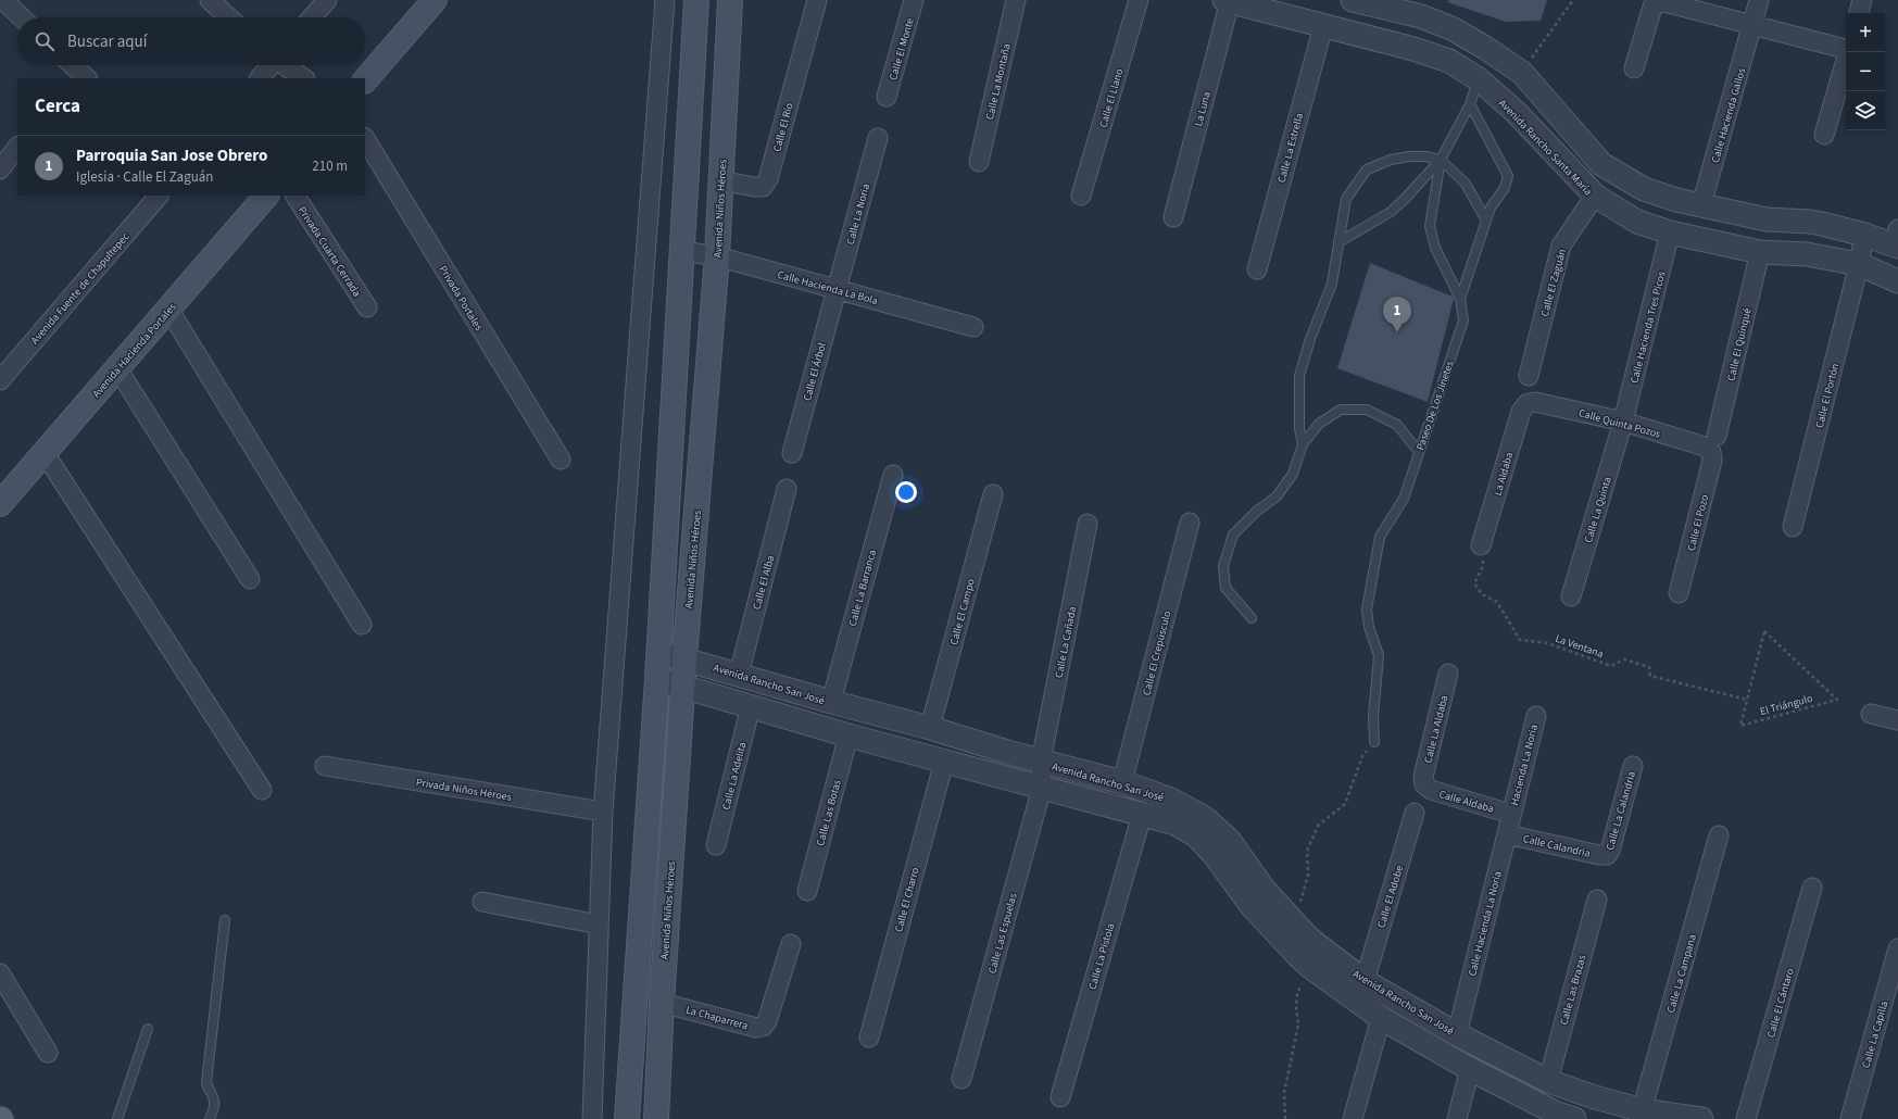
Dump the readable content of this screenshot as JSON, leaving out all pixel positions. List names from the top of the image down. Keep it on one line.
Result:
{"streets":{"main road":["Avenida Niños Héroes","Avenida Hacienda Portales"],"street":["Calle El Monte","Calle La Montaña","Calle El Llano","La Luna","Calle Hacienda Gallos","Calle El Río","Avenida Rancho Santa María","Calle La Estrella","Calle La Noria","Privada Cuarta Cerrada","Calle El Zaguán","Calle Hacienda La Bola","Avenida Fuente de Chapultepec","Privada Portales","Calle Hacienda Tres Picos","Calle El Quinqué","Calle El Árbol","Calle El Portón","Calle Quinta Pozos","La Aldaba","Calle La Quinta","Calle El Pozo","Calle El Alba","Calle La Barranca","Calle El Campo","Calle La Cañada","Calle El Crepúsculo","Avenida Rancho San José","Calle La Aldaba","Hacienda La Noria","Calle La Adelita","Privada Niños Héroes","Calle Aldaba","Calle La Calandria","Calle Las Botas","Calle Calandria","Calle El Adobe","Calle El Charro","Calle Hacienda La Noria","Calle Las Espuelas","Calle La Pistola","Calle La Campana","Calle Las Brazas","Calle El Cántaro","La Chaparrera","Calle La Capilla"],"lane":["Paseo De Los Jinetes"],"path":["La Ventana","El Triángulo"]},"crossings":[["La Luna","Avenida Rancho Santa María"],["Calle El Río","Avenida Niños Héroes"],["Avenida Rancho Santa María","Calle La Estrella"],["Avenida Rancho Santa María","Calle El Zaguán"],["Avenida Rancho Santa María","Calle Hacienda Tres Picos"],["Avenida Rancho Santa María","Calle El Quinqué"],["Avenida Rancho Santa María","Calle El Portón"],["Avenida Niños Héroes","Calle Hacienda La Bola"],["Avenida Niños Héroes","Avenida Rancho San José"],["Avenida Niños Héroes","La Chaparrera"],["Calle La Noria","Calle Hacienda La Bola"],["Calle La Noria","Calle El Árbol"],["Calle Hacienda La Bola","Calle El Árbol"],["Calle Hacienda Tres Picos","Calle Quinta Pozos"],["Calle Hacienda Tres Picos","Calle La Quinta"],["Calle El Quinqué","Calle Quinta Pozos"],["Calle El Quinqué","Calle El Pozo"],["Calle Quinta Pozos","La Aldaba"],["Calle Quinta Pozos","Calle La Quinta"],["Calle Quinta Pozos","Calle El Pozo"],["La Aldaba","La Ventana"],["Calle El Alba","Avenida Rancho San José"],["Calle La Barranca","Avenida Rancho San José"],["Calle El Campo","Avenida Rancho San José"],["Calle La Cañada","Avenida Rancho San José"],["Calle La Cañada","Calle Las Espuelas"],["La Ventana","El Triángulo"],["Calle El Crepúsculo","Avenida Rancho San José"],["Avenida Rancho San José","Calle La Adelita"],["Avenida Rancho San José","Calle Las Botas"],["Avenida Rancho San José","Calle El Adobe"],["Avenida Rancho San José","Calle El Charro"],["Avenida Rancho San José","Calle Hacienda La Noria"],["Avenida Rancho San José","Calle Las Espuelas"],["Avenida Rancho San José","Calle La Pistola"],["Avenida Rancho San José","Calle La Campana"],["Avenida Rancho San José","Calle Las Brazas"],["Calle La Aldaba","Calle Aldaba"],["Hacienda La Noria","Calle Aldaba"],["Hacienda La Noria","Calle Hacienda La Noria"],["Calle Aldaba","Calle Hacienda La Noria"],["Calle La Calandria","Calle Calandria"],["Calle Calandria","Calle Hacienda La Noria"]],"page":{"map_buttons":["+","−"],"search":"Buscar aquí","heading":"Cerca","list":[{"mark":"1","name":"Parroquia San Jose Obrero","note":"Iglesia · Calle El Zaguán","value":"210 m"}],"pins":"1"}}
